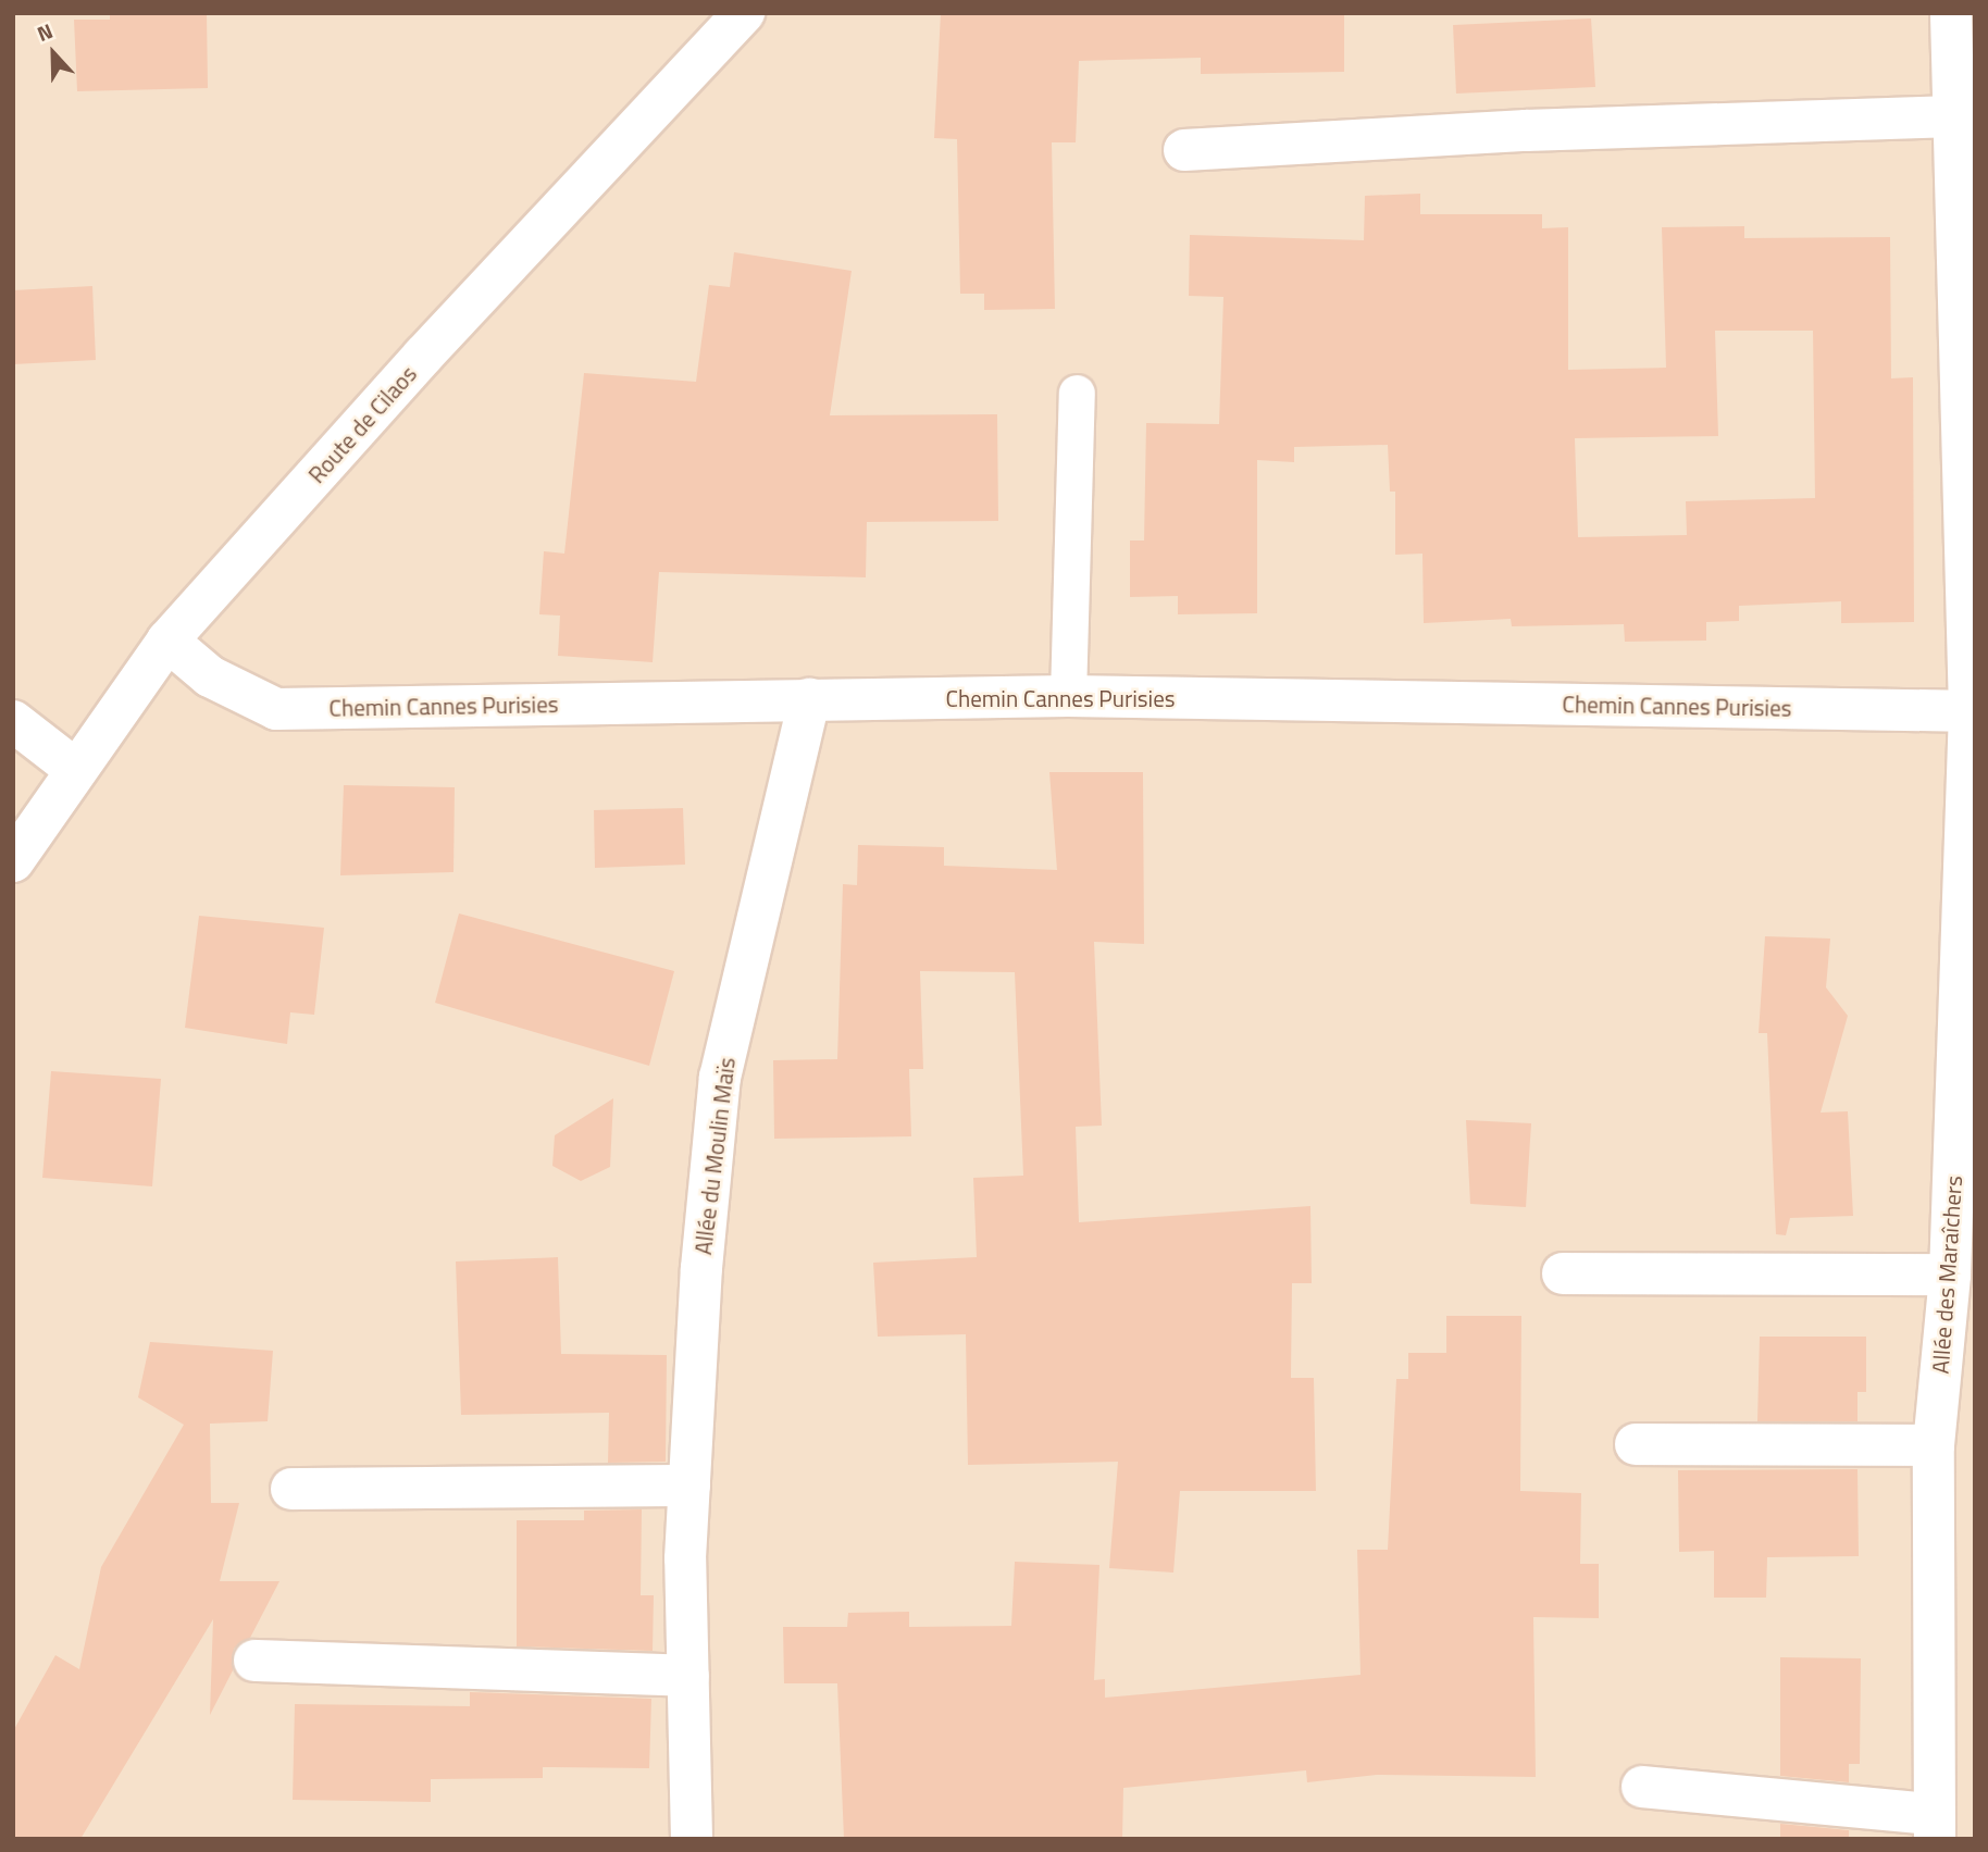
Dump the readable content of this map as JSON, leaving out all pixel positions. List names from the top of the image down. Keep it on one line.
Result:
{"streets":{"street":["Route de Cilaos","Chemin Cannes Purisies","Allée du Moulin Maïs","Allée des Maraîchers"]},"crossings":[["Route de Cilaos","Chemin Cannes Purisies"],["Chemin Cannes Purisies","Allée du Moulin Maïs"],["Chemin Cannes Purisies","Allée des Maraîchers"]],"north":"top"}
